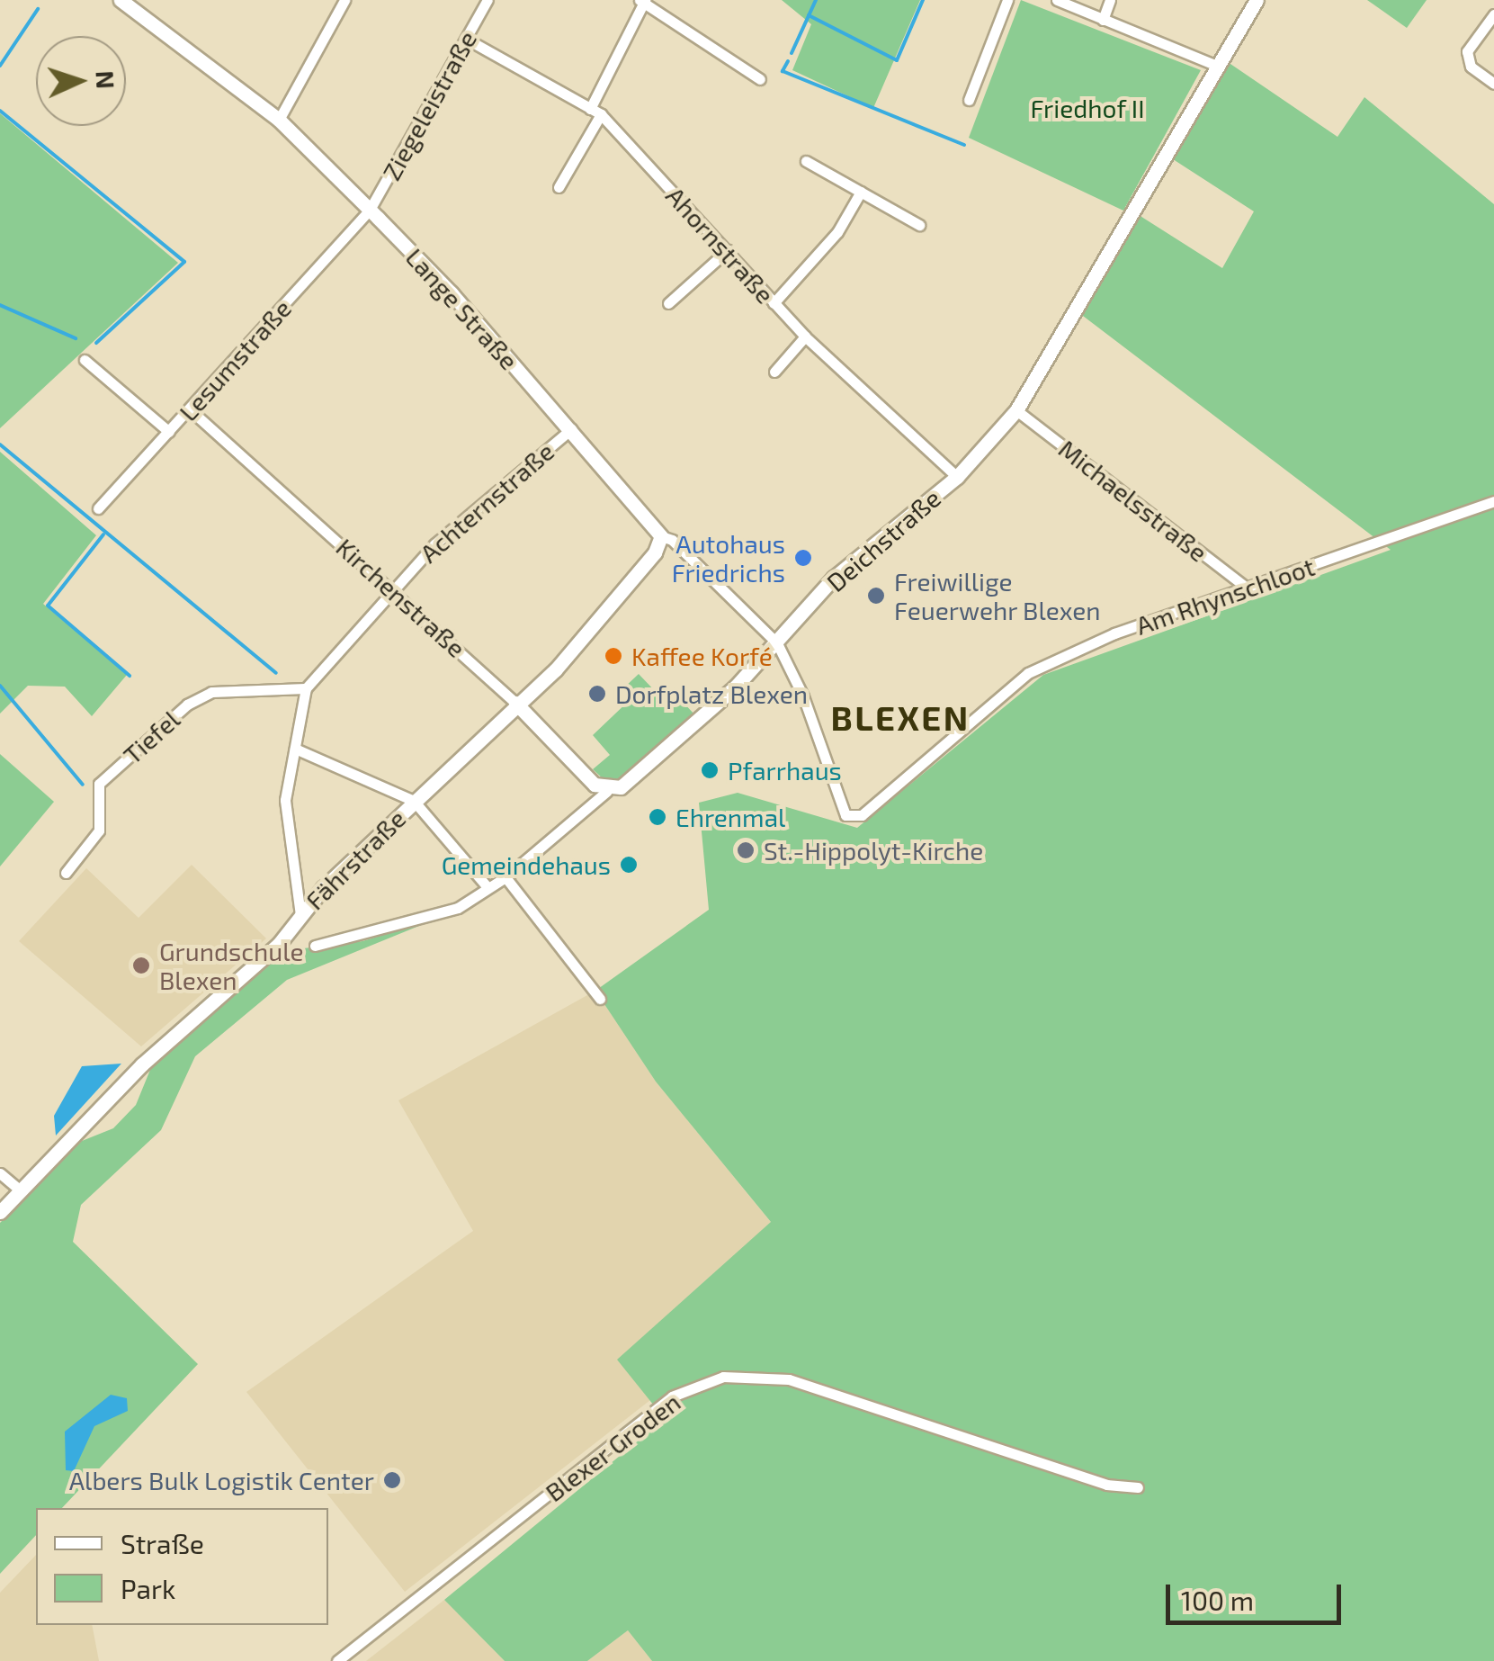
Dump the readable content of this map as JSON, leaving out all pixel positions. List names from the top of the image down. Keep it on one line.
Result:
{"streets":{"street":["Ziegeleistraße","Ahornstraße","Lange Straße","Lesumstraße","Michaelsstraße","Achternstraße","Deichstraße","Am Rhynschloot","Kirchenstraße","Tiefel","Fährstraße","Blexer Groden"]},"crossings":[["Ziegeleistraße","Ahornstraße"],["Ziegeleistraße","Lange Straße"],["Ziegeleistraße","Lesumstraße"],["Ahornstraße","Deichstraße"],["Lange Straße","Lesumstraße"],["Lange Straße","Achternstraße"],["Lange Straße","Deichstraße"],["Lange Straße","Am Rhynschloot"],["Lange Straße","Fährstraße"],["Lesumstraße","Kirchenstraße"],["Michaelsstraße","Deichstraße"],["Michaelsstraße","Am Rhynschloot"],["Achternstraße","Kirchenstraße"],["Achternstraße","Tiefel"],["Deichstraße","Am Rhynschloot"],["Deichstraße","Kirchenstraße"],["Kirchenstraße","Fährstraße"]],"districts":["BLEXEN"],"parks":["Friedhof II"],"places":["Autohaus Friedrichs","Freiwillige Feuerwehr Blexen","Kaffee Korfé","Dorfplatz Blexen","Pfarrhaus","Ehrenmal","St.-Hippolyt-Kirche","Gemeindehaus","Grundschule Blexen","Albers Bulk Logistik Center"],"legend":["Straße","Park"],"scale_bar":"100 m","north":"right"}
